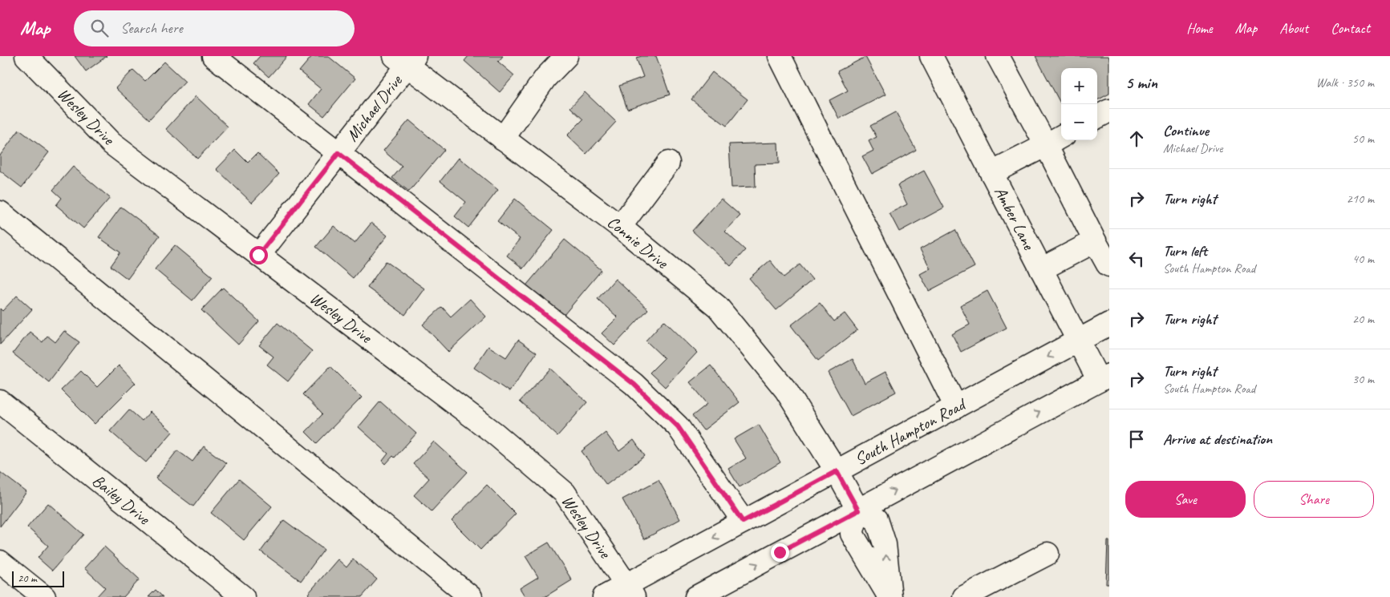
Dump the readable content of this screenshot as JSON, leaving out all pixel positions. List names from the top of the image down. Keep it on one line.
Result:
{"streets":{"street":["Michael Drive","Wesley Drive","Amber Lane","Connie Drive","South Hampton Road","Bailey Drive"]},"crossings":[["Michael Drive","Wesley Drive"],["Michael Drive","Connie Drive"],["Wesley Drive","South Hampton Road"],["Amber Lane","South Hampton Road"],["Connie Drive","South Hampton Road"]],"scale_bar":"20 m","page":{"header":"Map","search":"Search here","nav":["Home","Map","About","Contact"],"heading":["5 min","Walk · 350 m"],"map_buttons":["+","−"],"list":[["Continue","Michael Drive","50 m"],["Turn right","210 m"],["Turn left","South Hampton Road","40 m"],["Turn right","20 m"],["Turn right","South Hampton Road","30 m"],"Arrive at destination"],"buttons":["Save","Share"],"scale":"20 m"}}
